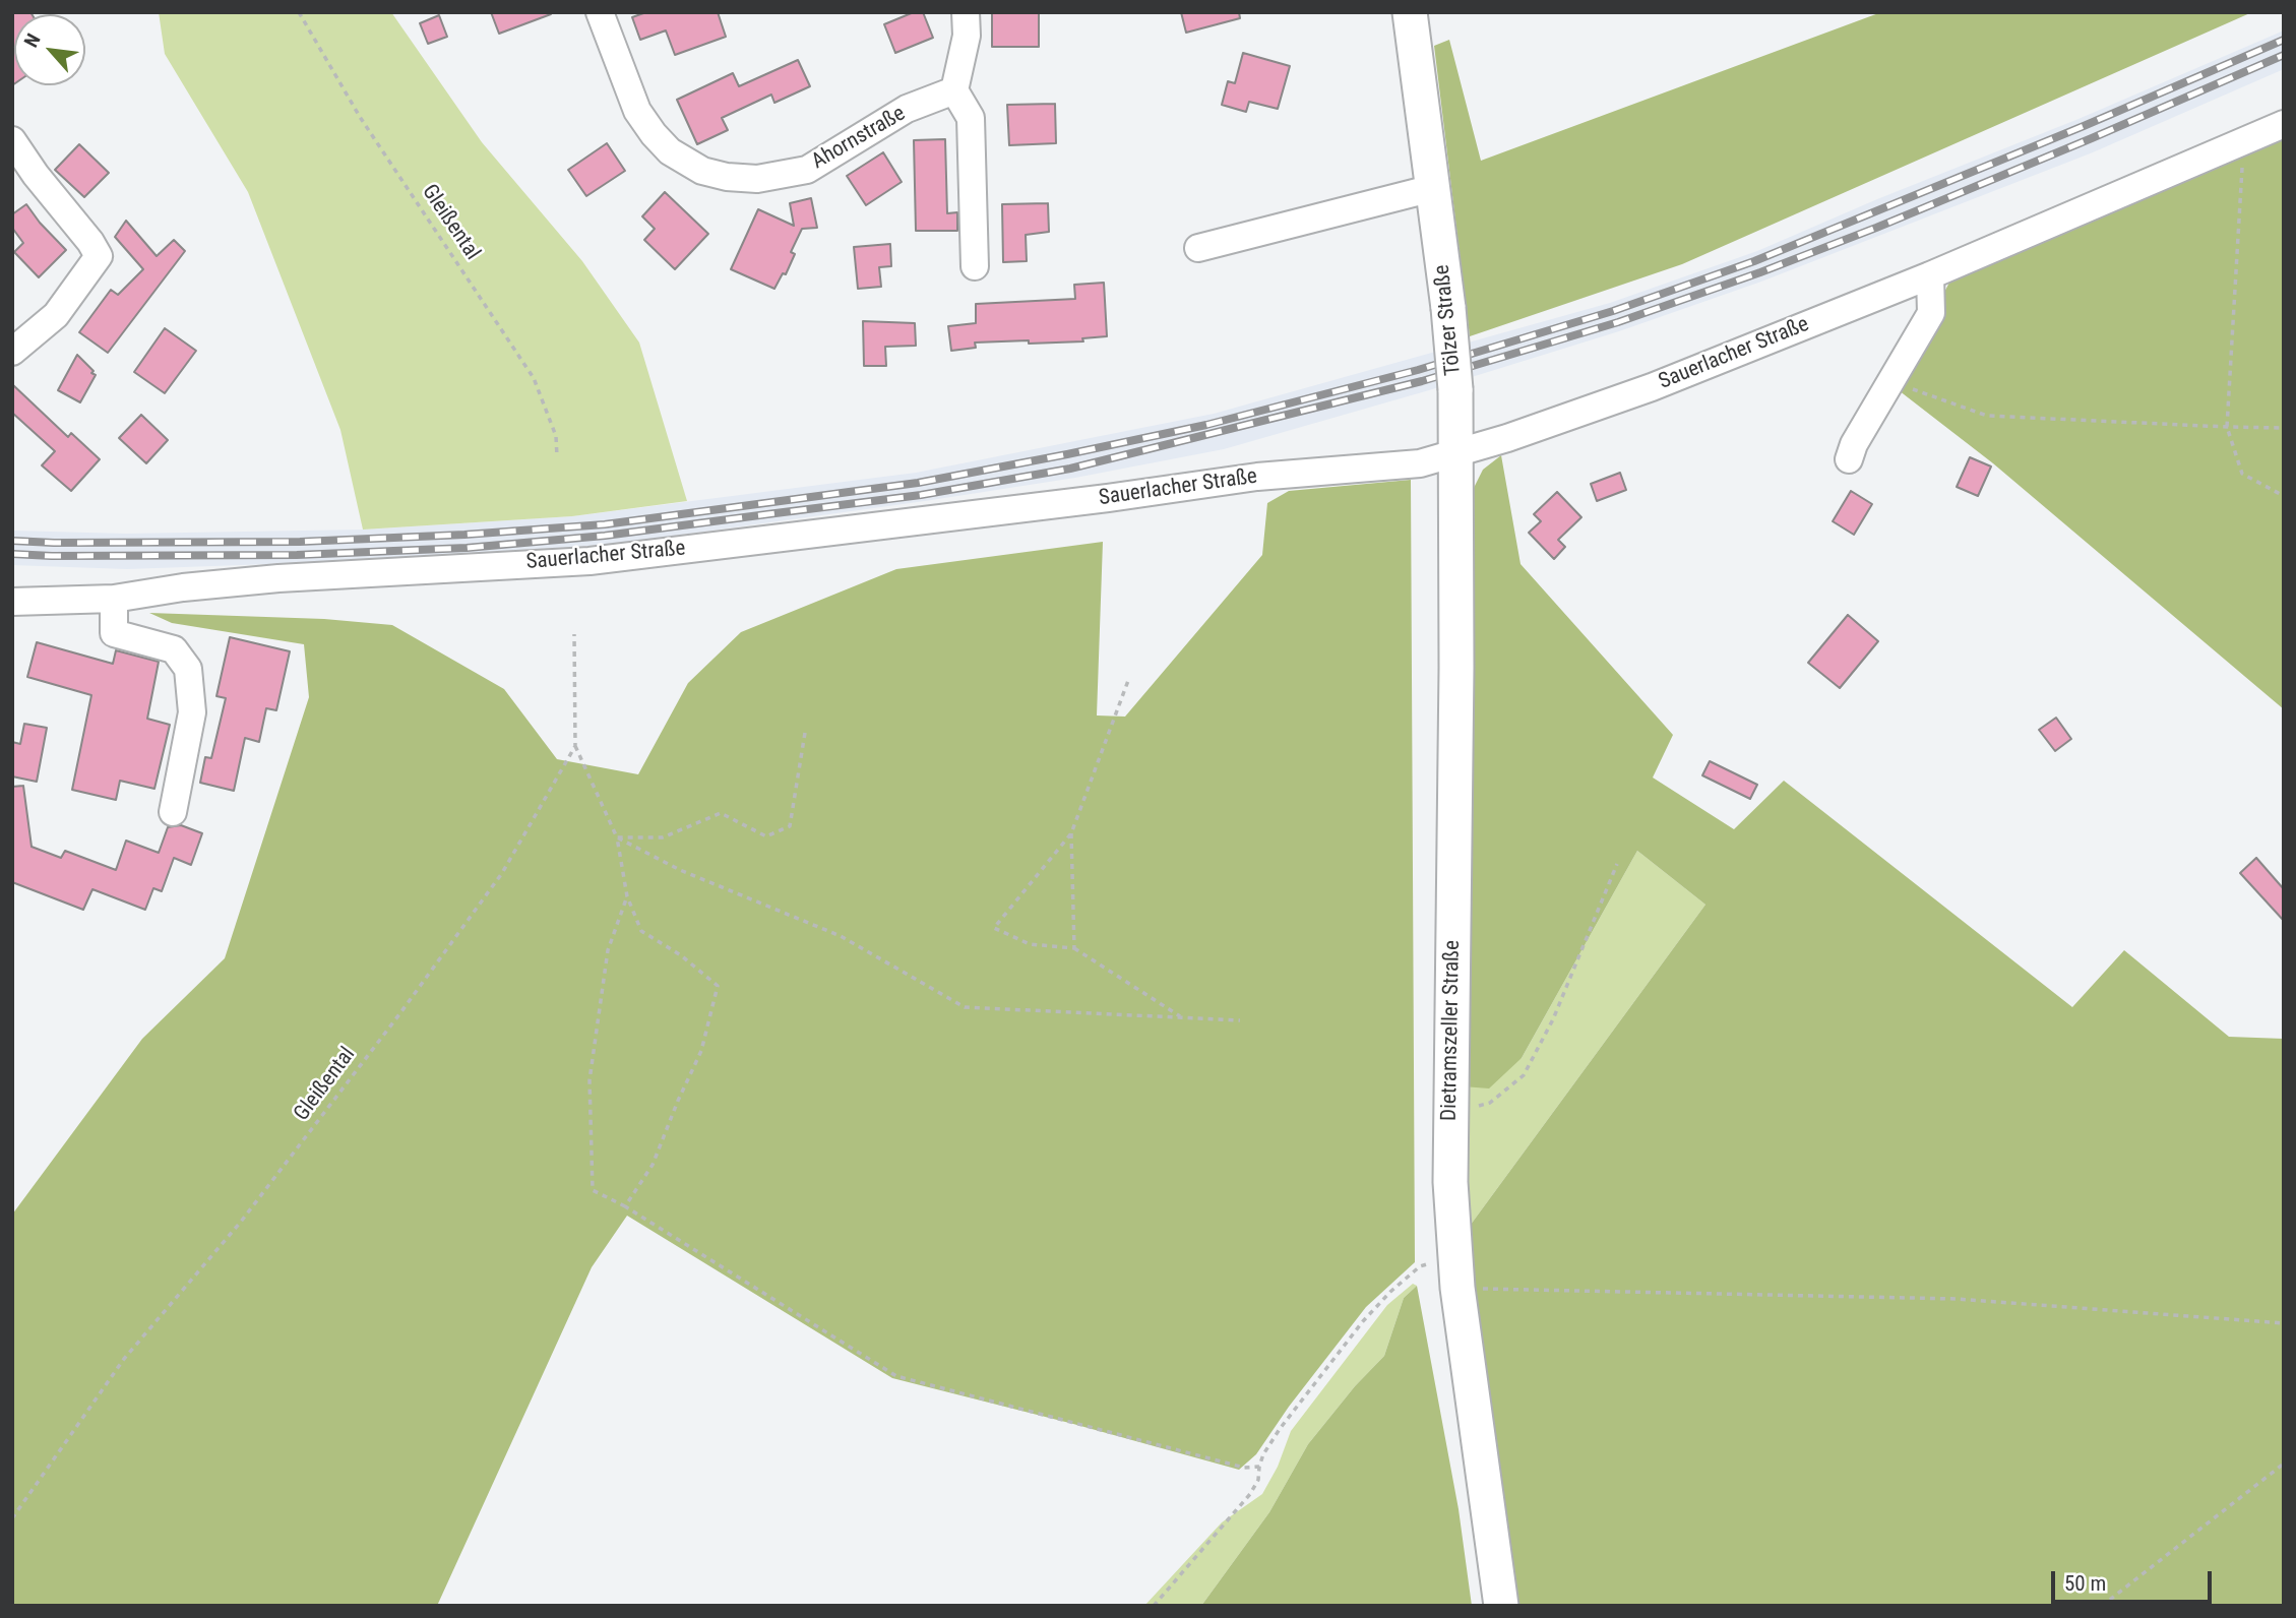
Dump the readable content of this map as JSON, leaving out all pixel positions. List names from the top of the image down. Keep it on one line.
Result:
{"streets":{"main road":["Tölzer Straße","Dietramszeller Straße"],"street":["Ahornstraße","Sauerlacher Straße"],"path":["Gleißental"]},"crossings":[["Tölzer Straße","Sauerlacher Straße"],["Tölzer Straße","Dietramszeller Straße"],["Sauerlacher Straße","Dietramszeller Straße"]],"scale_bar":"50 m","north":"top left"}
